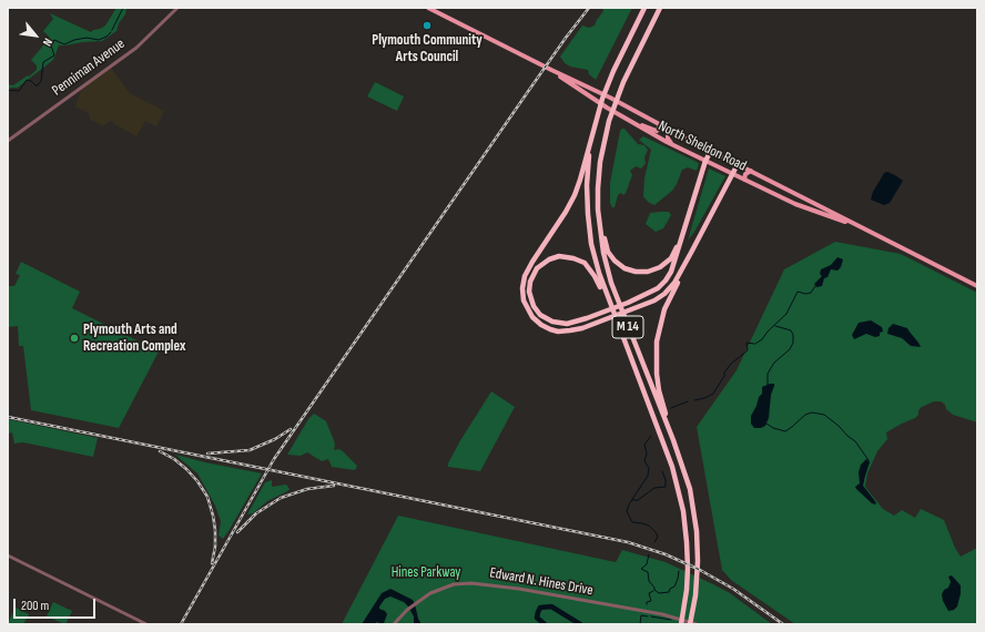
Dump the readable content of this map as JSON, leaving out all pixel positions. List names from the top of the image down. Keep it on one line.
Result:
{"streets":{"highway":["M 14"],"main road":["North Sheldon Road"],"street":["Penniman Avenue","Edward N. Hines Drive"]},"parks":["Hines Parkway"],"places":["Plymouth Community Arts Council","Plymouth Arts and Recreation Complex"],"scale_bar":"200 m","north":"bottom right"}
